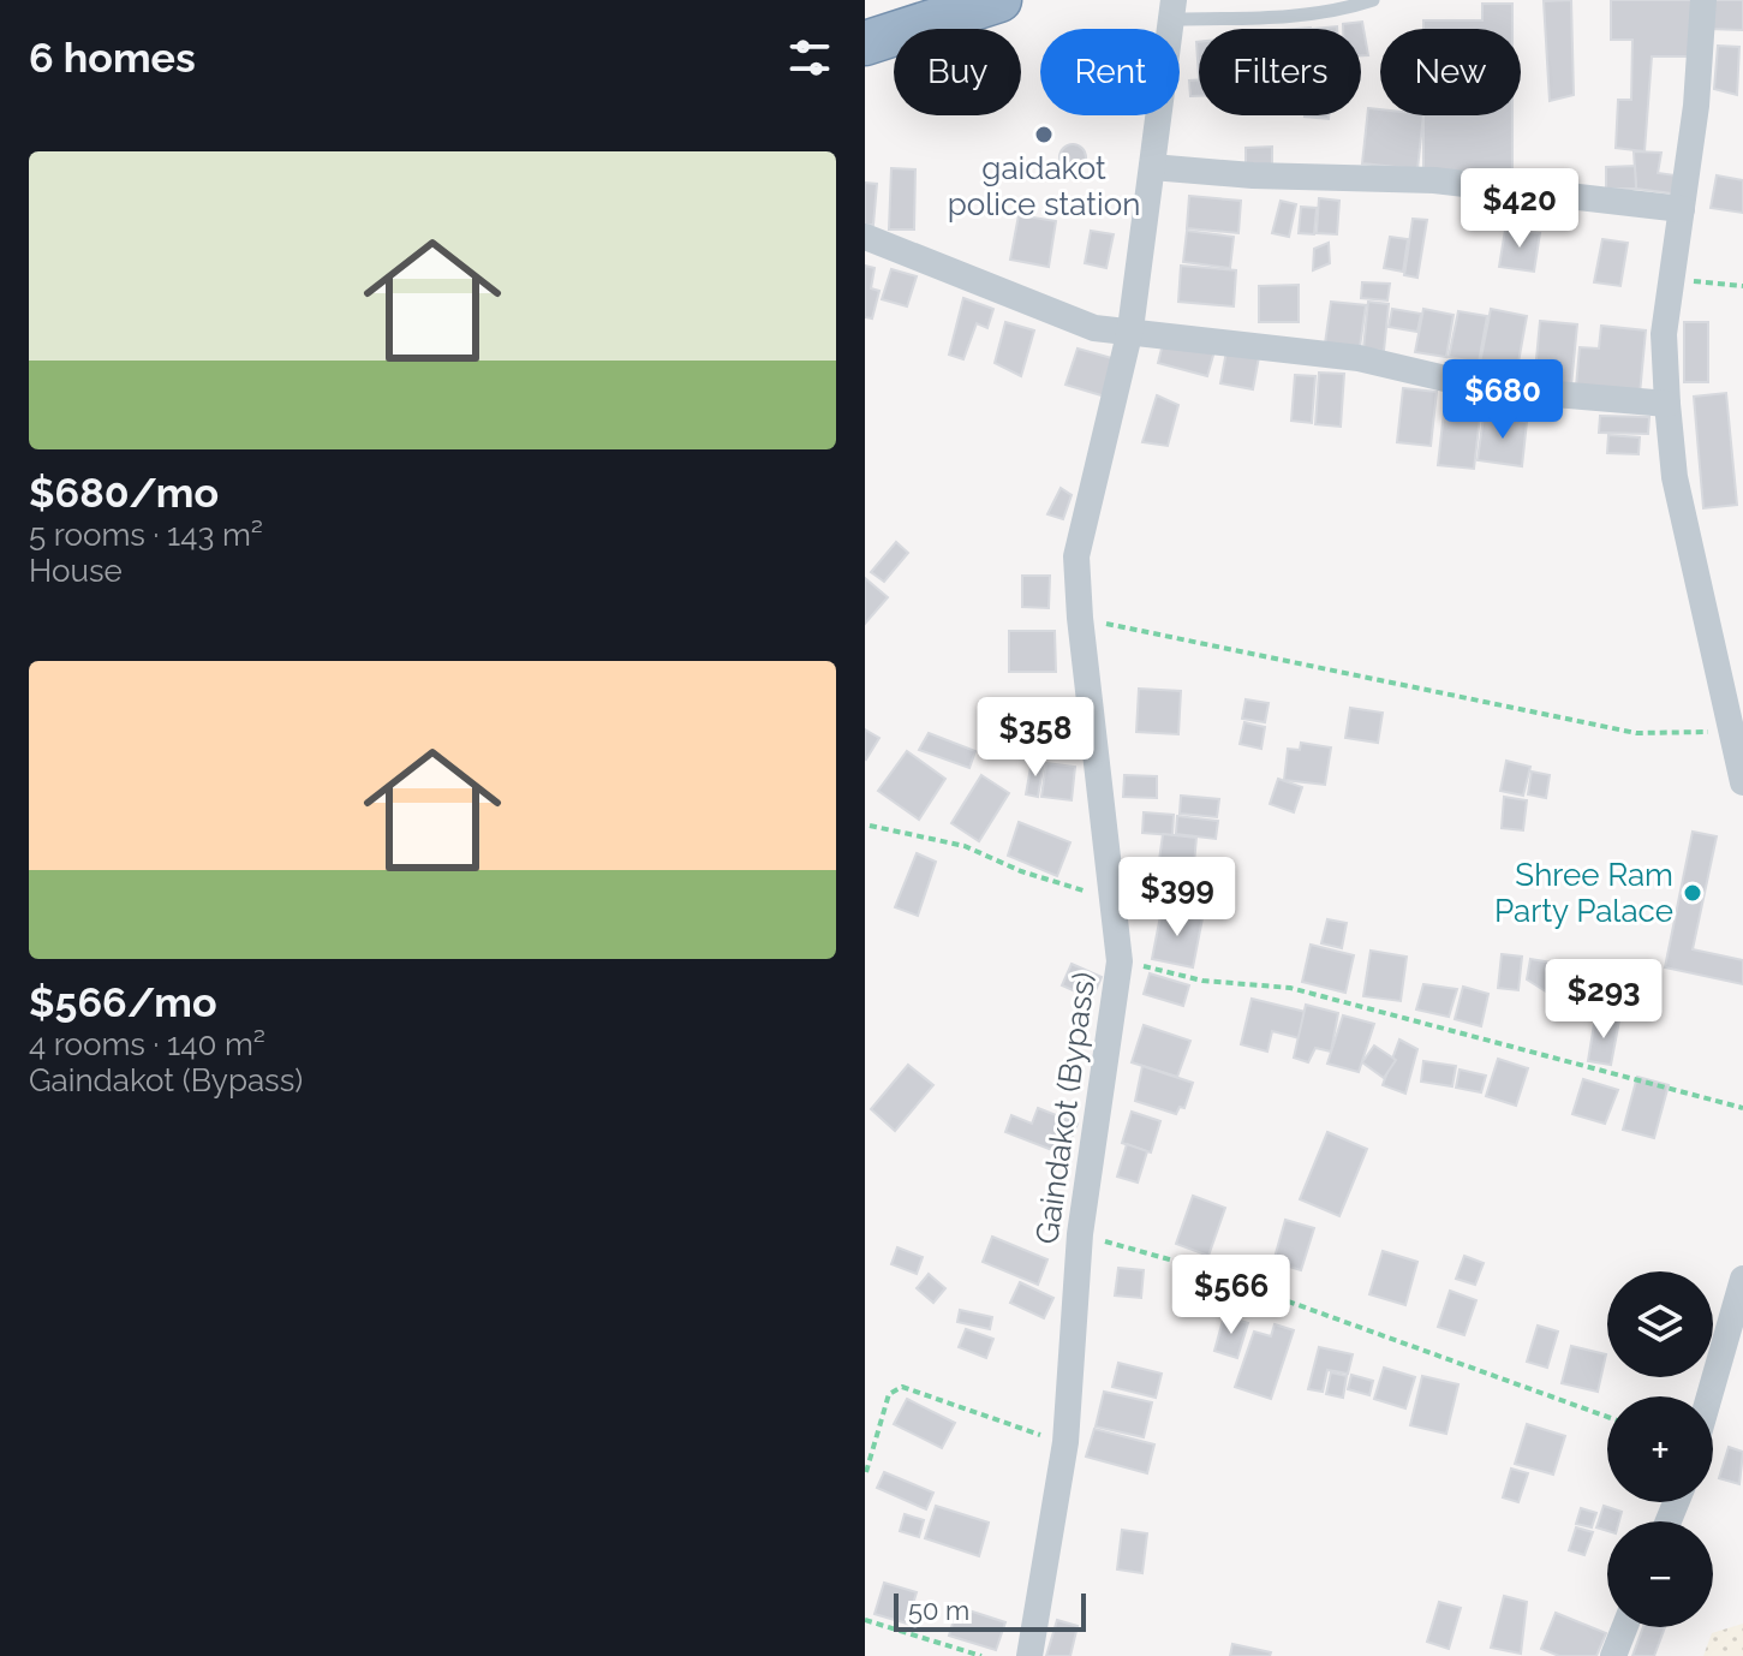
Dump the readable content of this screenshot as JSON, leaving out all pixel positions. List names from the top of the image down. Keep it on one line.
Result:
{"streets":{"street":["Gaindakot (Bypass)"]},"places":["gaidakot police station","Shree Ram Party Palace"],"scale_bar":"50 m","page":{"heading":"6 homes","chip":["Buy","Rent","Filters","New"],"list":[{"name":"$680/mo","note":"5 rooms · 143 m² · House"},{"name":"$566/mo","note":"4 rooms · 140 m² · Gaindakot (Bypass)"}],"price":["$420","$680","$358","$399","$293","$566"],"map_buttons":["+","−"],"scale":"50 m"}}
